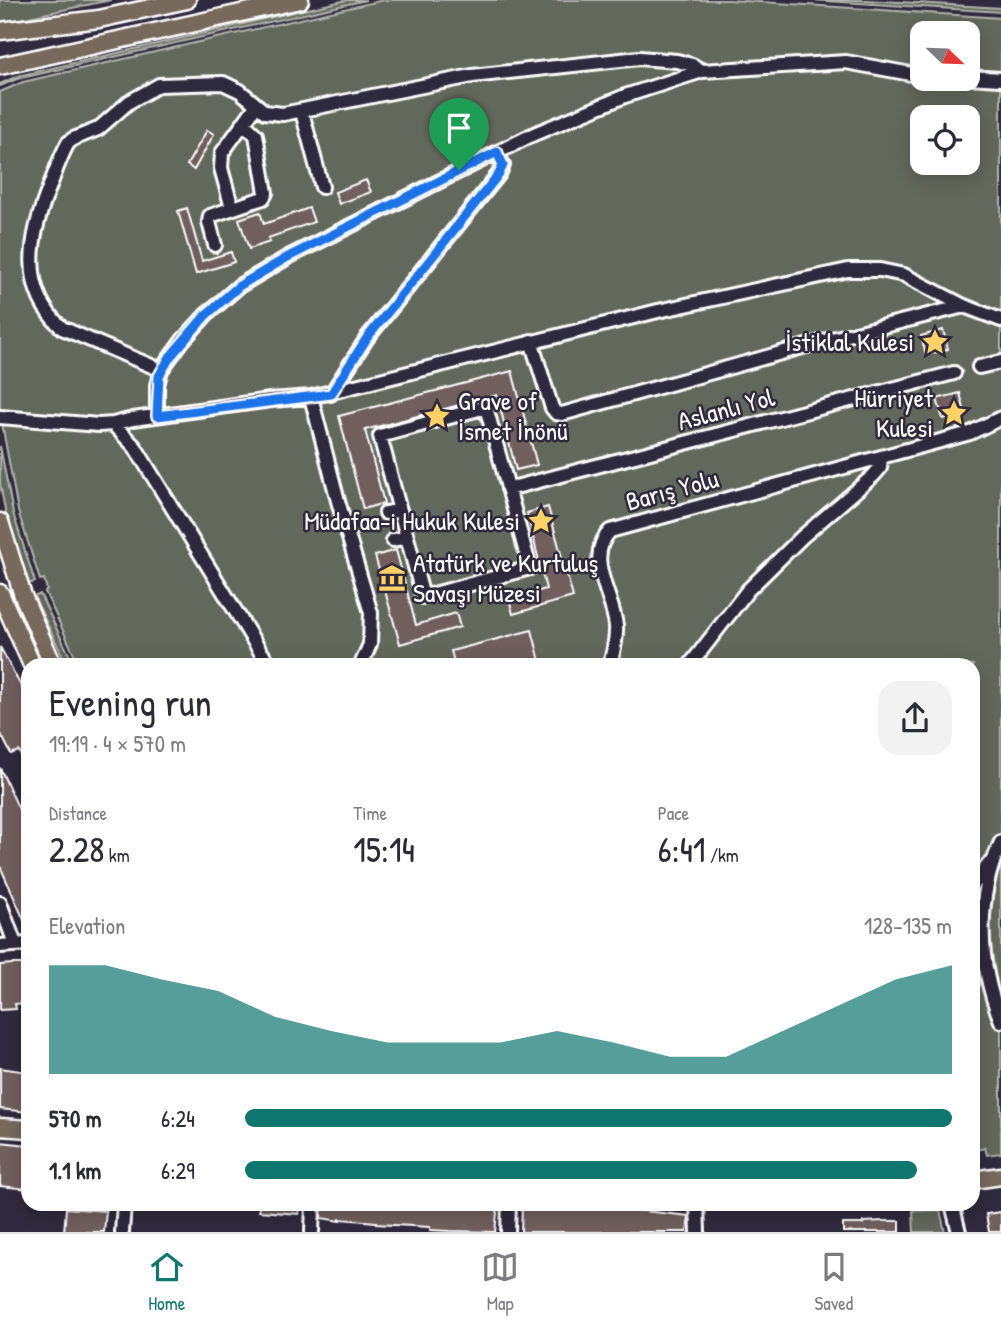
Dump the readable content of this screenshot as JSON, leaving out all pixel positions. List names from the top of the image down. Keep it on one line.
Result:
{"streets":{"street":["Aslanlı Yol","Barış Yolu"]},"places":{"place":["İstiklal Kulesi","Hürriyet Kulesi","Grave of İsmet İnönü","Müdafaa-i Hukuk Kulesi"],"museum":["Atatürk ve Kurtuluş Savaşı Müzesi"]},"north":"bottom right","page":{"heading":["Evening run","19:19 · 4 × 570 m"],"stats":[["Distance","2.28 km"],["Time","15:14"],["Pace","6:41 /km"]],"chart":["Elevation","128–135 m"],"list":[{"name":"570 m","note":"6:24"},{"name":"1.1 km","note":"6:29"}],"tabs":["Home","Map","Saved"]}}
